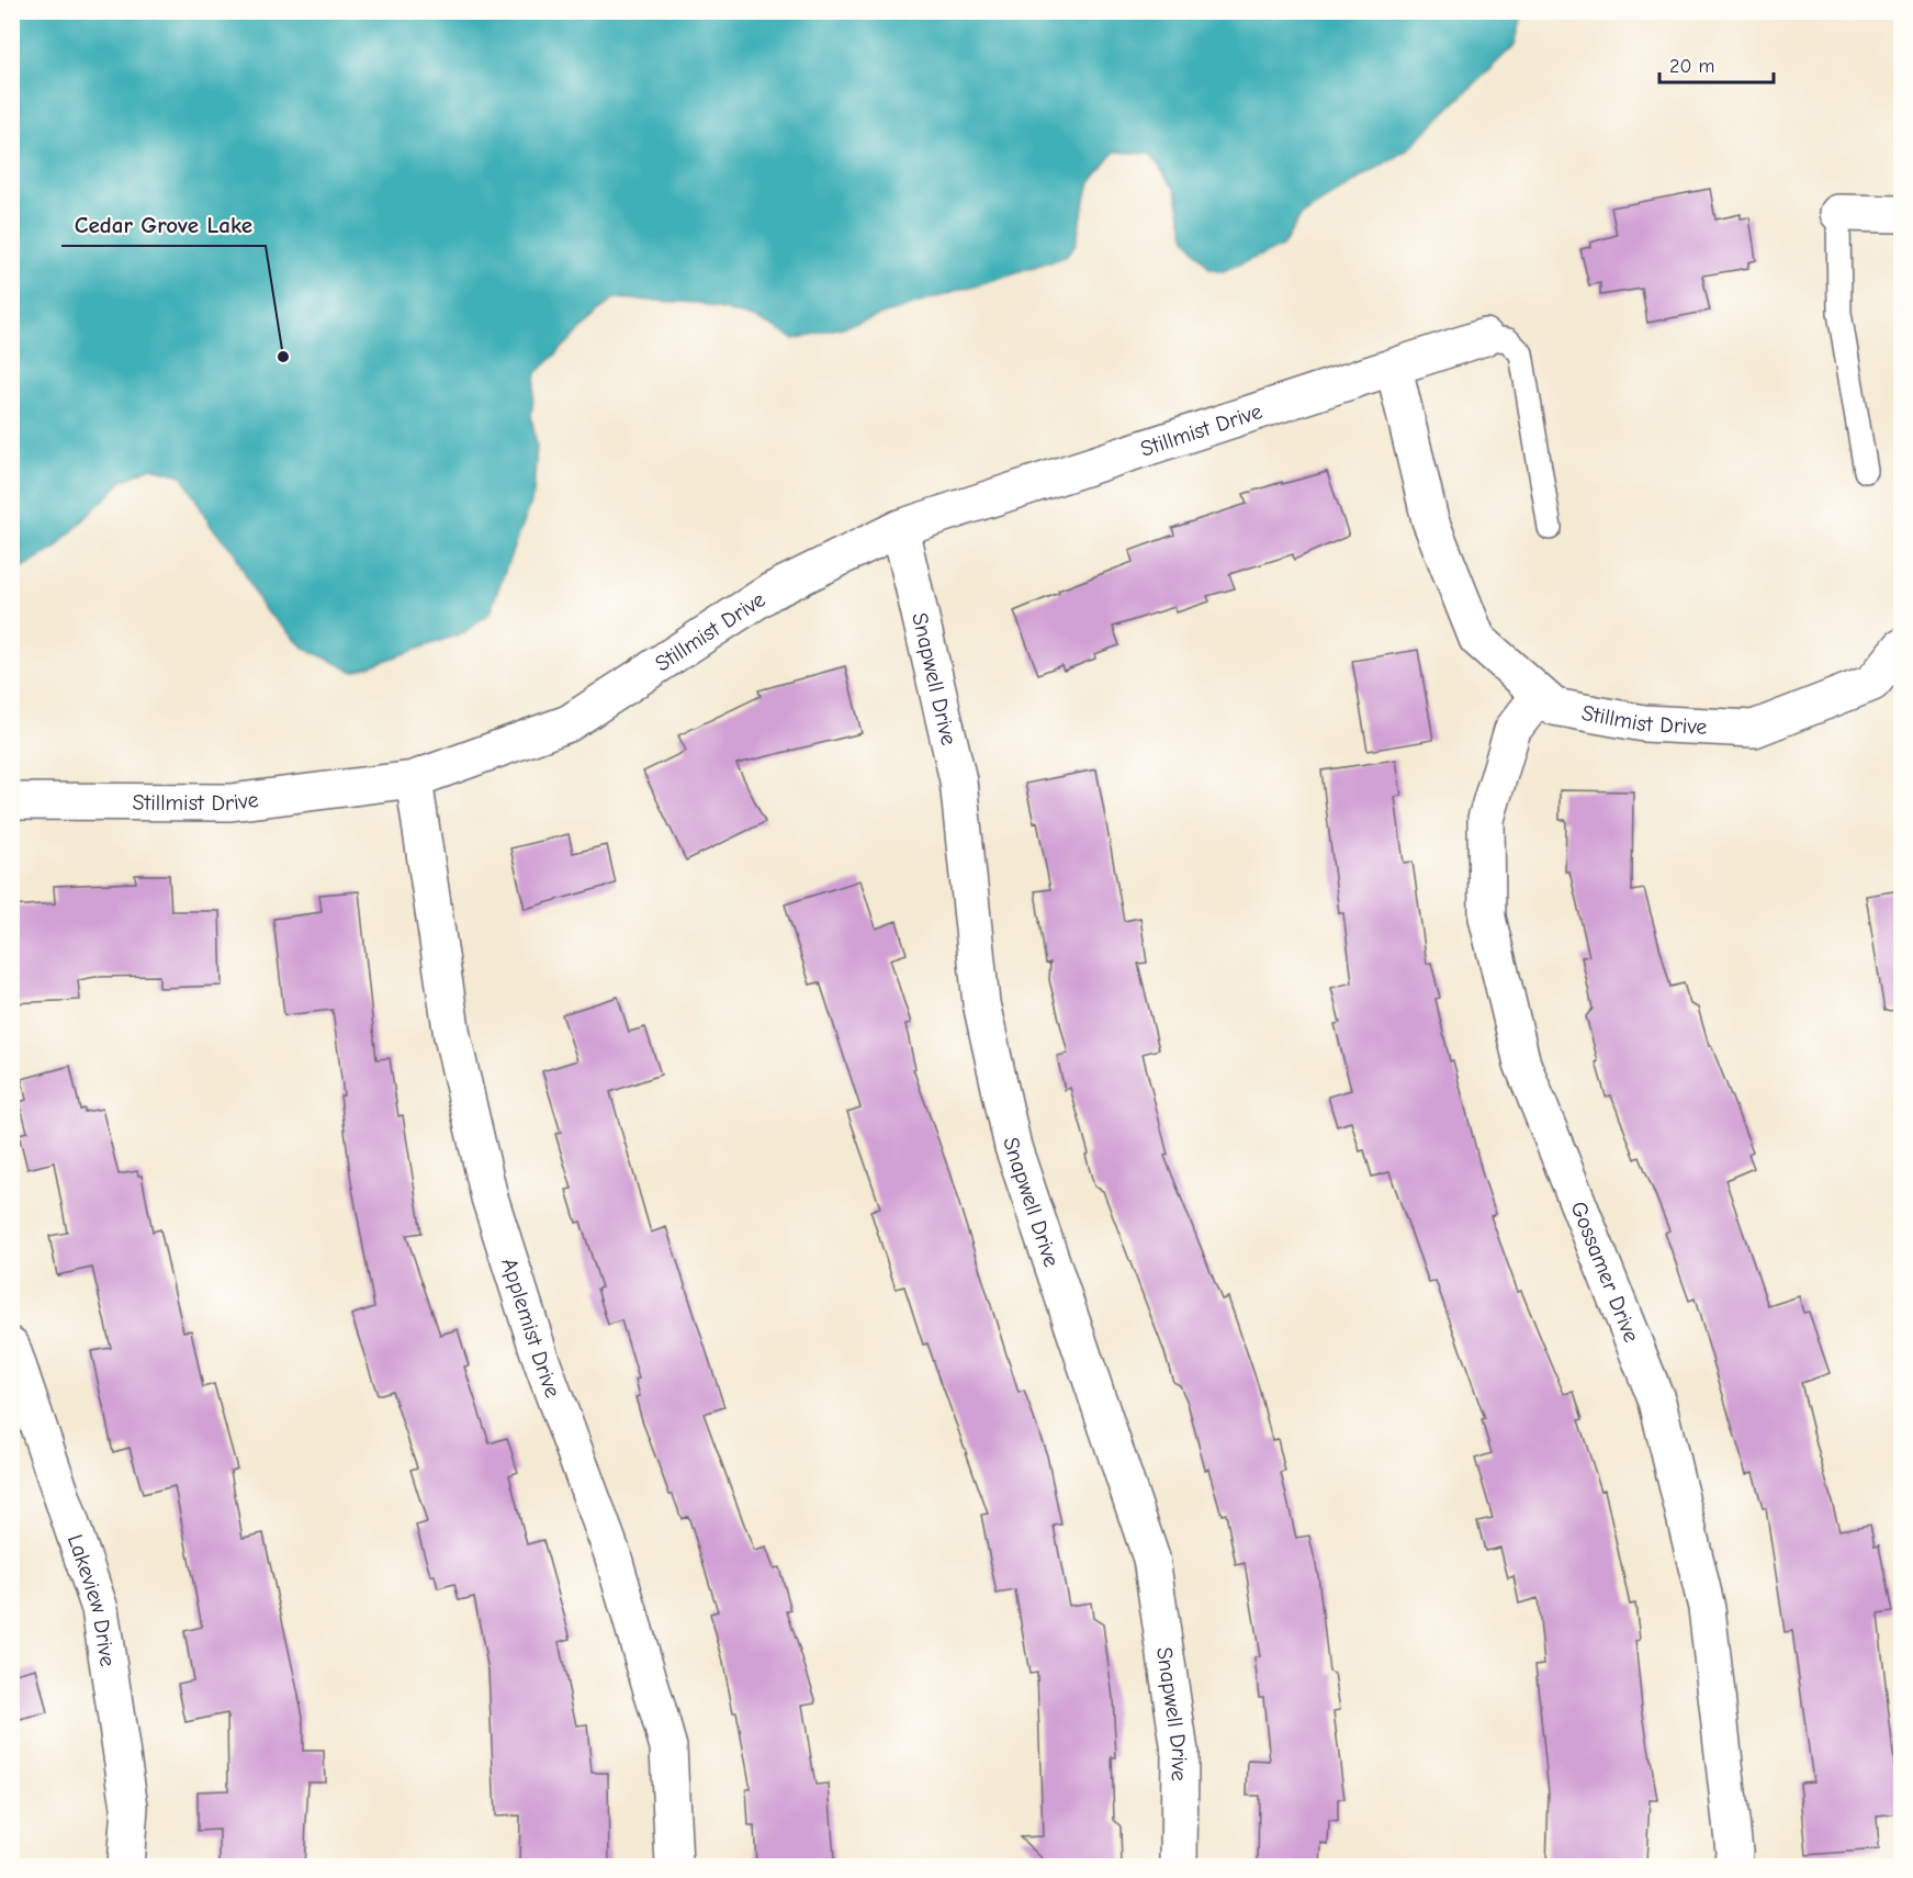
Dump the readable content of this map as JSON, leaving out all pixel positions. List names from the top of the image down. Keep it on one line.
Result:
{"streets":{"street":["Stillmist Drive","Snapwell Drive","Gossamer Drive","Applemist Drive","Lakeview Drive"]},"crossings":[["Stillmist Drive","Snapwell Drive"],["Stillmist Drive","Gossamer Drive"],["Stillmist Drive","Applemist Drive"]],"places":["Cedar Grove Lake"],"scale_bar":"20 m"}
